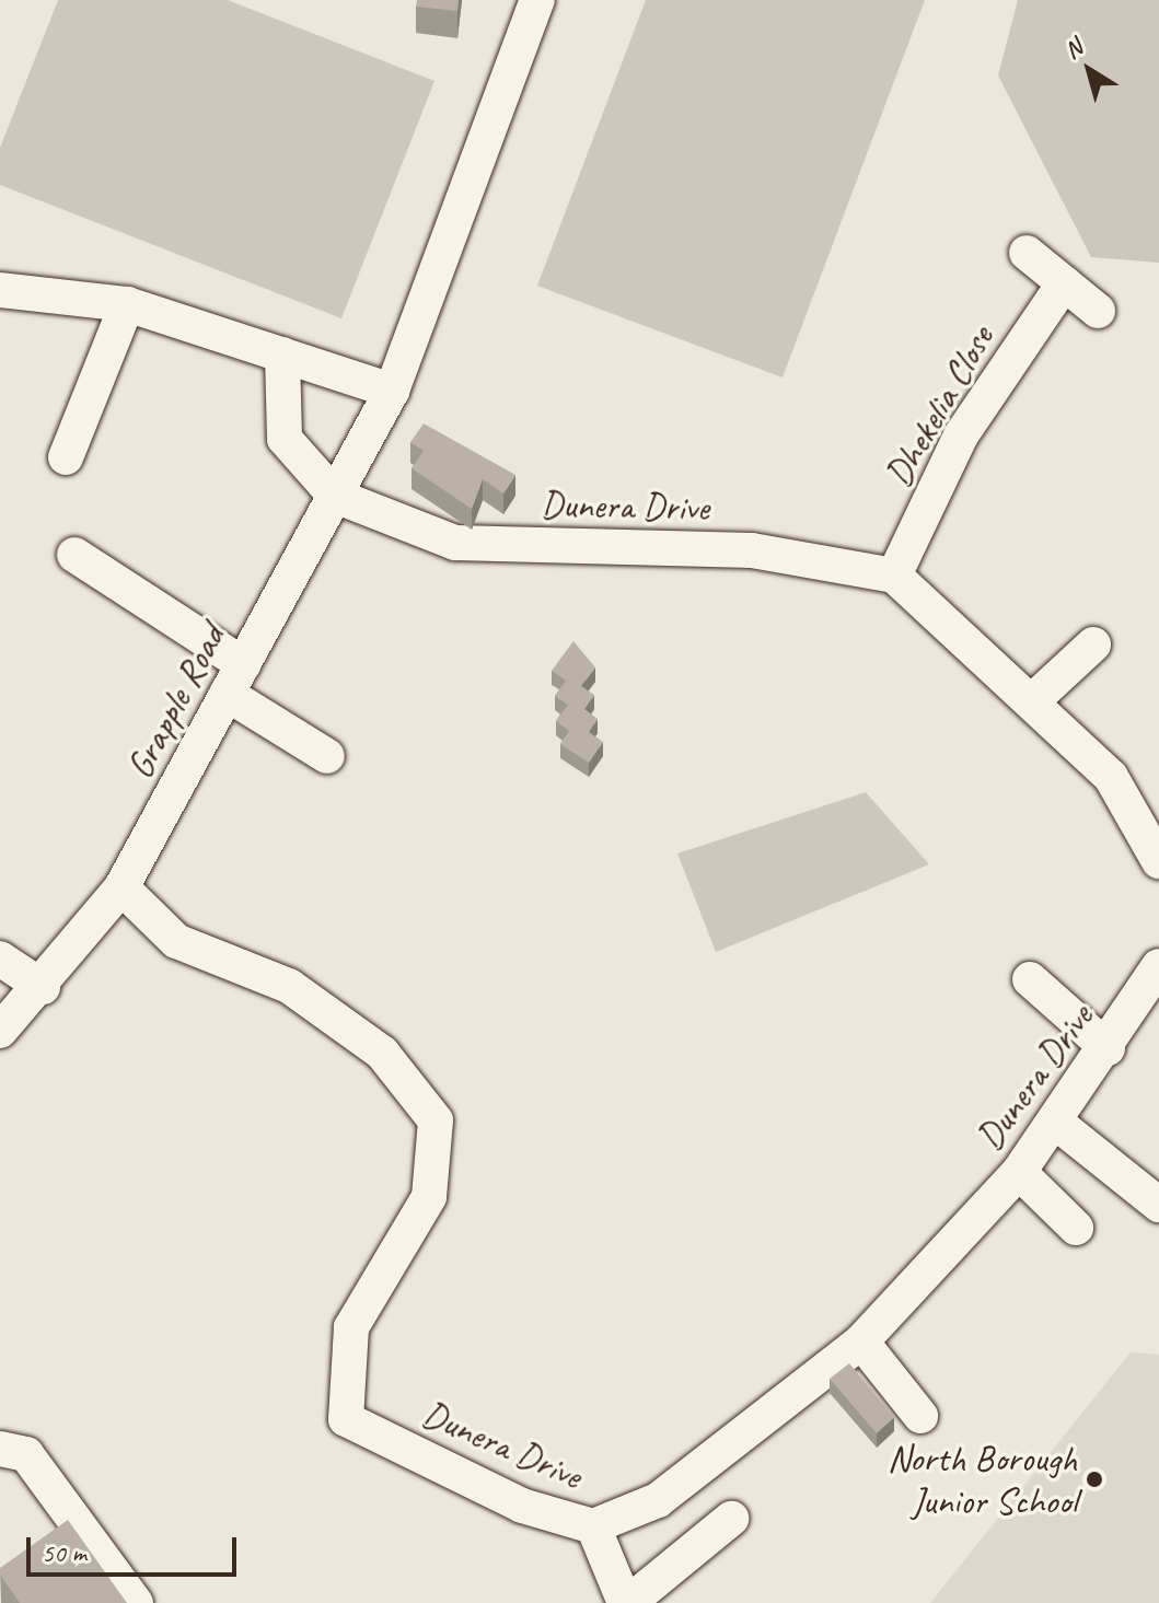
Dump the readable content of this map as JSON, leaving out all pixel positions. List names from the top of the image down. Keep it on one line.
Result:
{"streets":{"street":["Dhekelia Close","Dunera Drive","Grapple Road"]},"crossings":[["Dhekelia Close","Dunera Drive"],["Dunera Drive","Grapple Road"]],"places":["North Borough Junior School"],"scale_bar":"50 m","north":"top left"}
